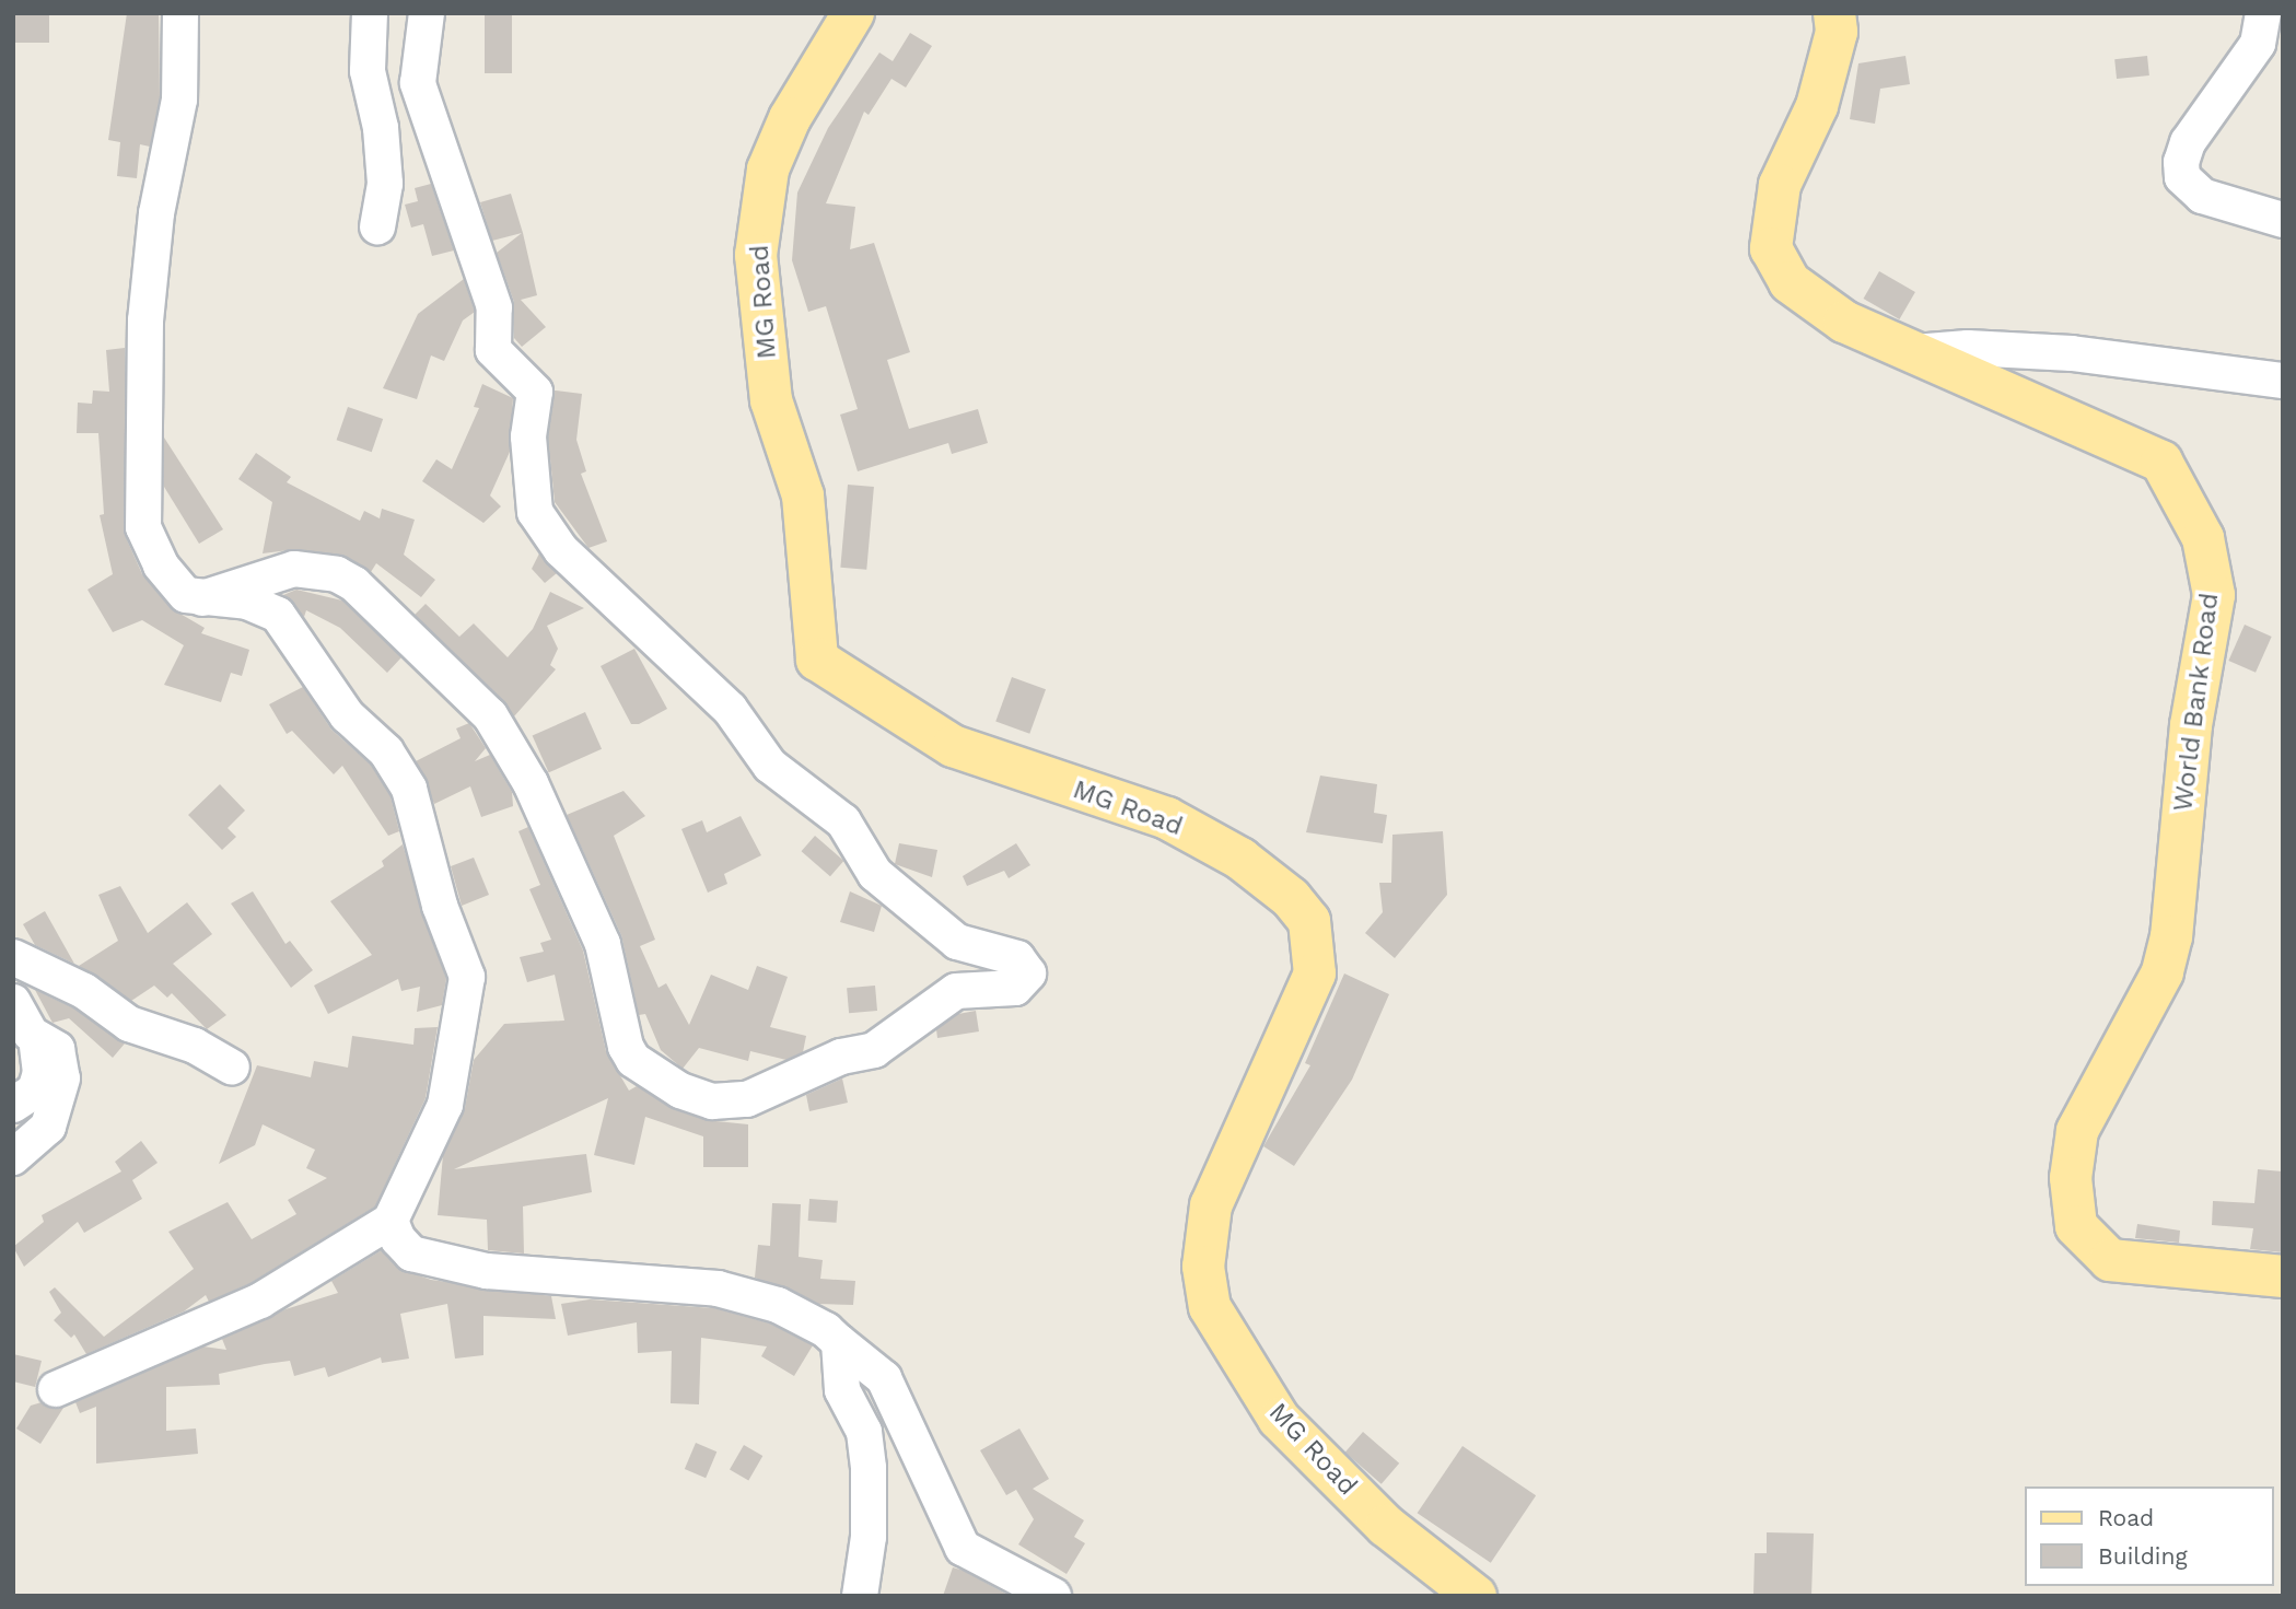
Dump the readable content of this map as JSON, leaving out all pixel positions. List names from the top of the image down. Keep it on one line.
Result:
{"streets":{"main road":["MG Road","World Bank Road"]},"legend":["Road","Building"]}
